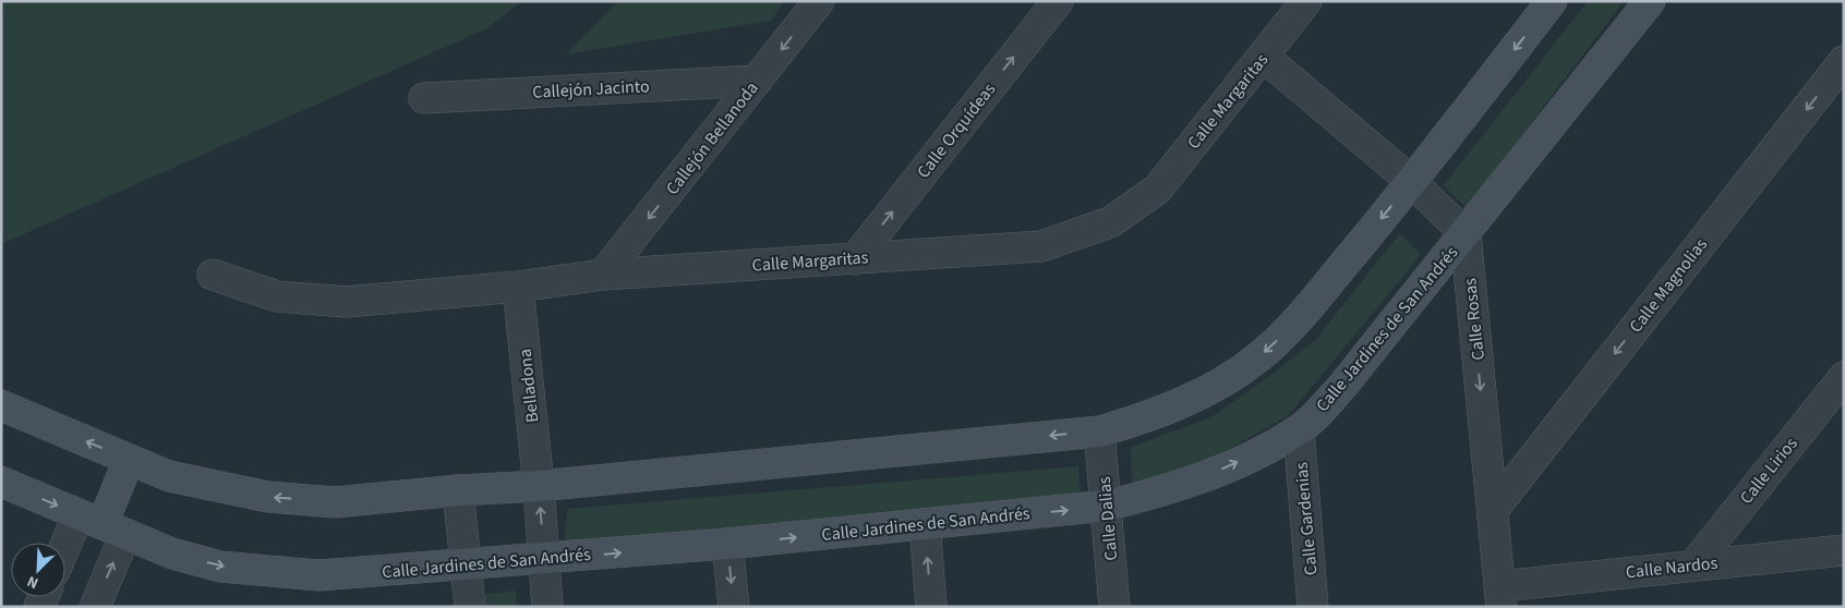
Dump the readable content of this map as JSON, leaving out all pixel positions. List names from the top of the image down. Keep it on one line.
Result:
{"streets":{"street":["Callejón Jacinto","Calle Margaritas","Calle Orquídeas","Callejón Bellanoda","Calle Magnolias","Calle Rosas","Calle Jardines de San Andrés","Belladona","Calle Lirios","Calle Dalias","Calle Gardenias","Calle Nardos"]},"crossings":[["Callejón Jacinto","Callejón Bellanoda"],["Calle Margaritas","Calle Orquídeas"],["Calle Margaritas","Callejón Bellanoda"],["Calle Margaritas","Belladona"],["Calle Magnolias","Calle Rosas"],["Calle Rosas","Calle Jardines de San Andrés"],["Calle Rosas","Calle Nardos"],["Calle Jardines de San Andrés","Belladona"],["Calle Jardines de San Andrés","Calle Dalias"],["Calle Jardines de San Andrés","Calle Gardenias"],["Calle Lirios","Calle Nardos"]],"one_way":["Calle Orquídeas","Callejón Bellanoda","Calle Rosas"],"north":"bottom left"}
